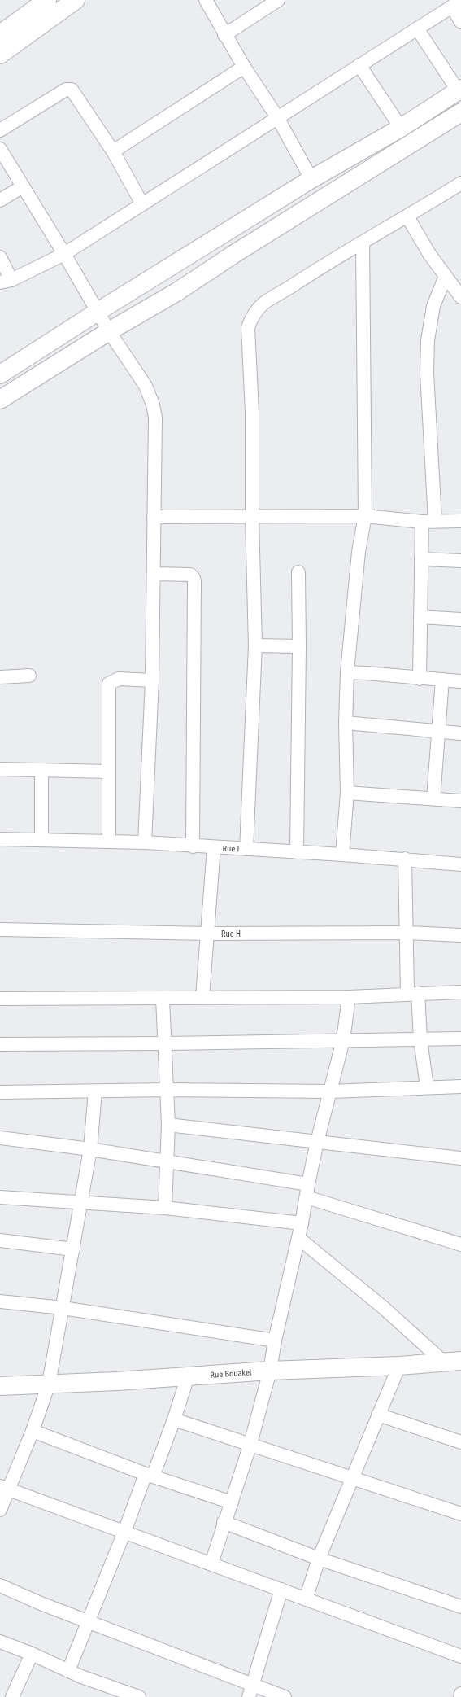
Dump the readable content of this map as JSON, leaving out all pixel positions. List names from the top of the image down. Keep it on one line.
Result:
{"streets":{"main road":["Rue Bouakel"],"street":["Rue I","Rue H"]}}
